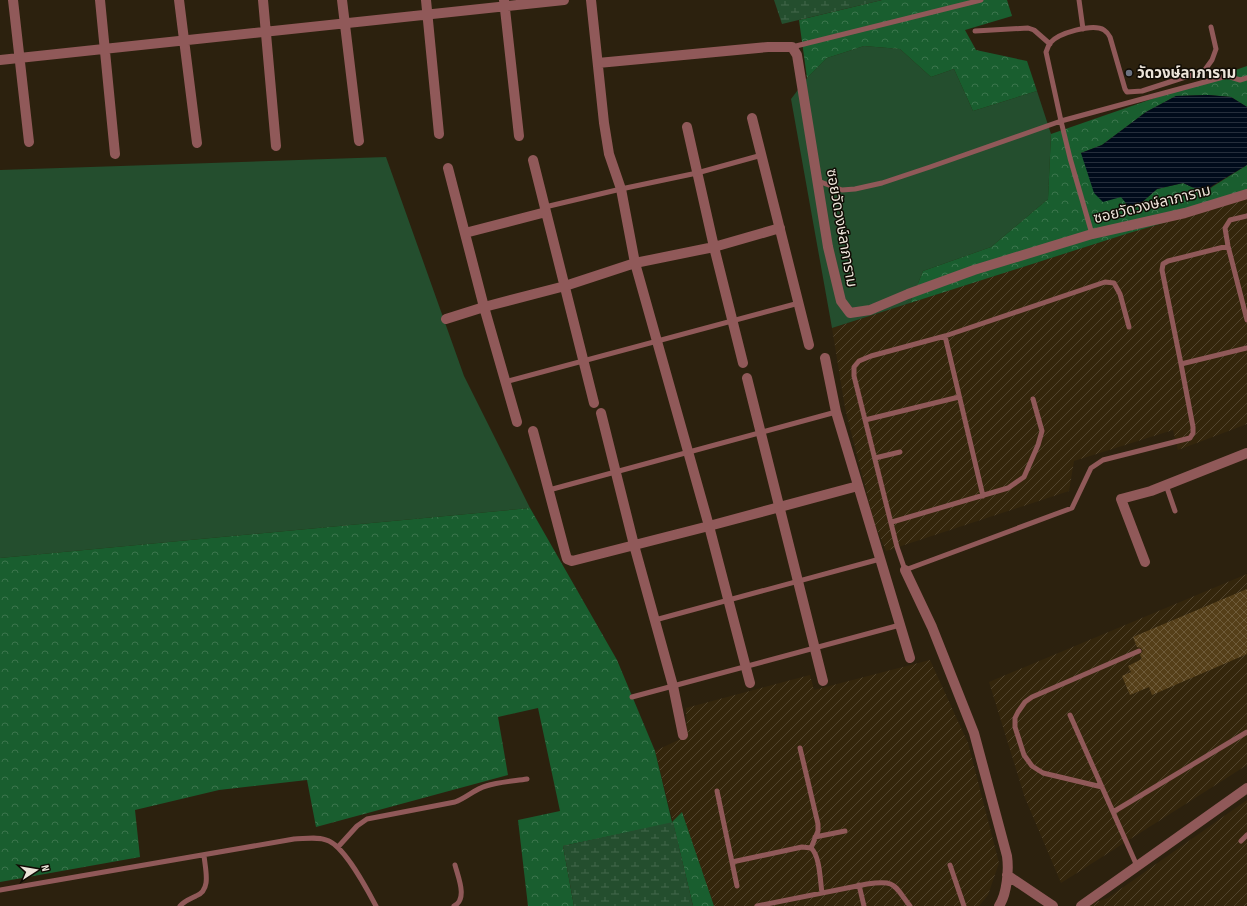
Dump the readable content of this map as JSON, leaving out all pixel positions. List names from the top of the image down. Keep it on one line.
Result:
{"streets":{"street":["ซอยวัดวงษ์ลาภาราม"]},"places":["วัดวงษ์ลาภาราม"],"north":"right"}
